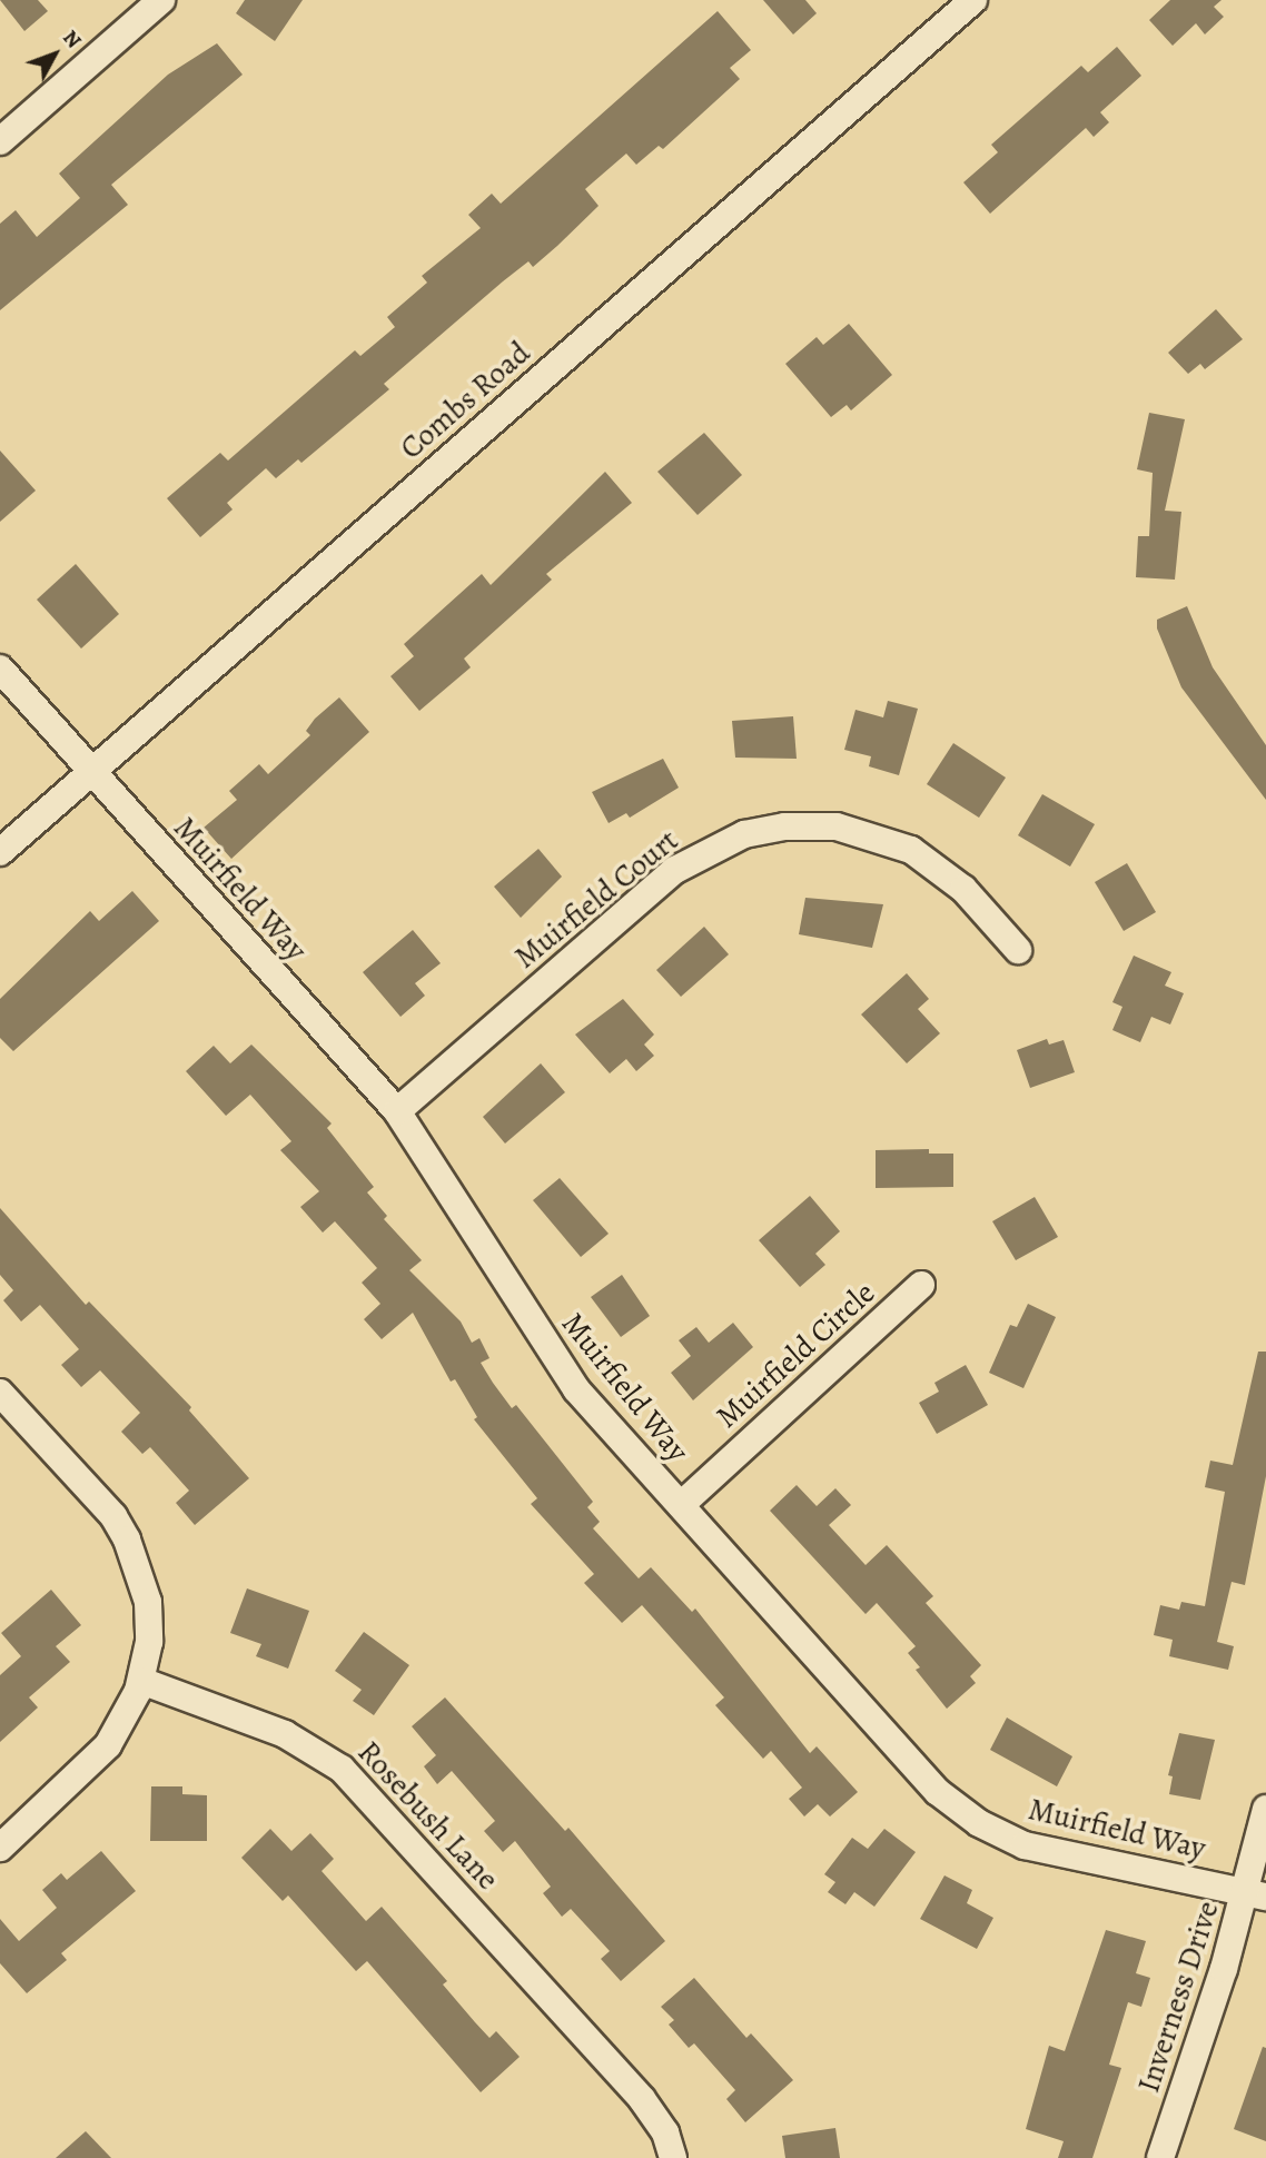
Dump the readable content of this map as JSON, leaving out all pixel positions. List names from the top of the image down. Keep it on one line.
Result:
{"streets":{"street":["Combs Road","Muirfield Way","Muirfield Court","Muirfield Circle","Rosebush Lane","Inverness Drive"]},"crossings":[["Combs Road","Muirfield Way"],["Muirfield Way","Muirfield Court"],["Muirfield Way","Muirfield Circle"],["Muirfield Way","Inverness Drive"]],"north":"top right"}
